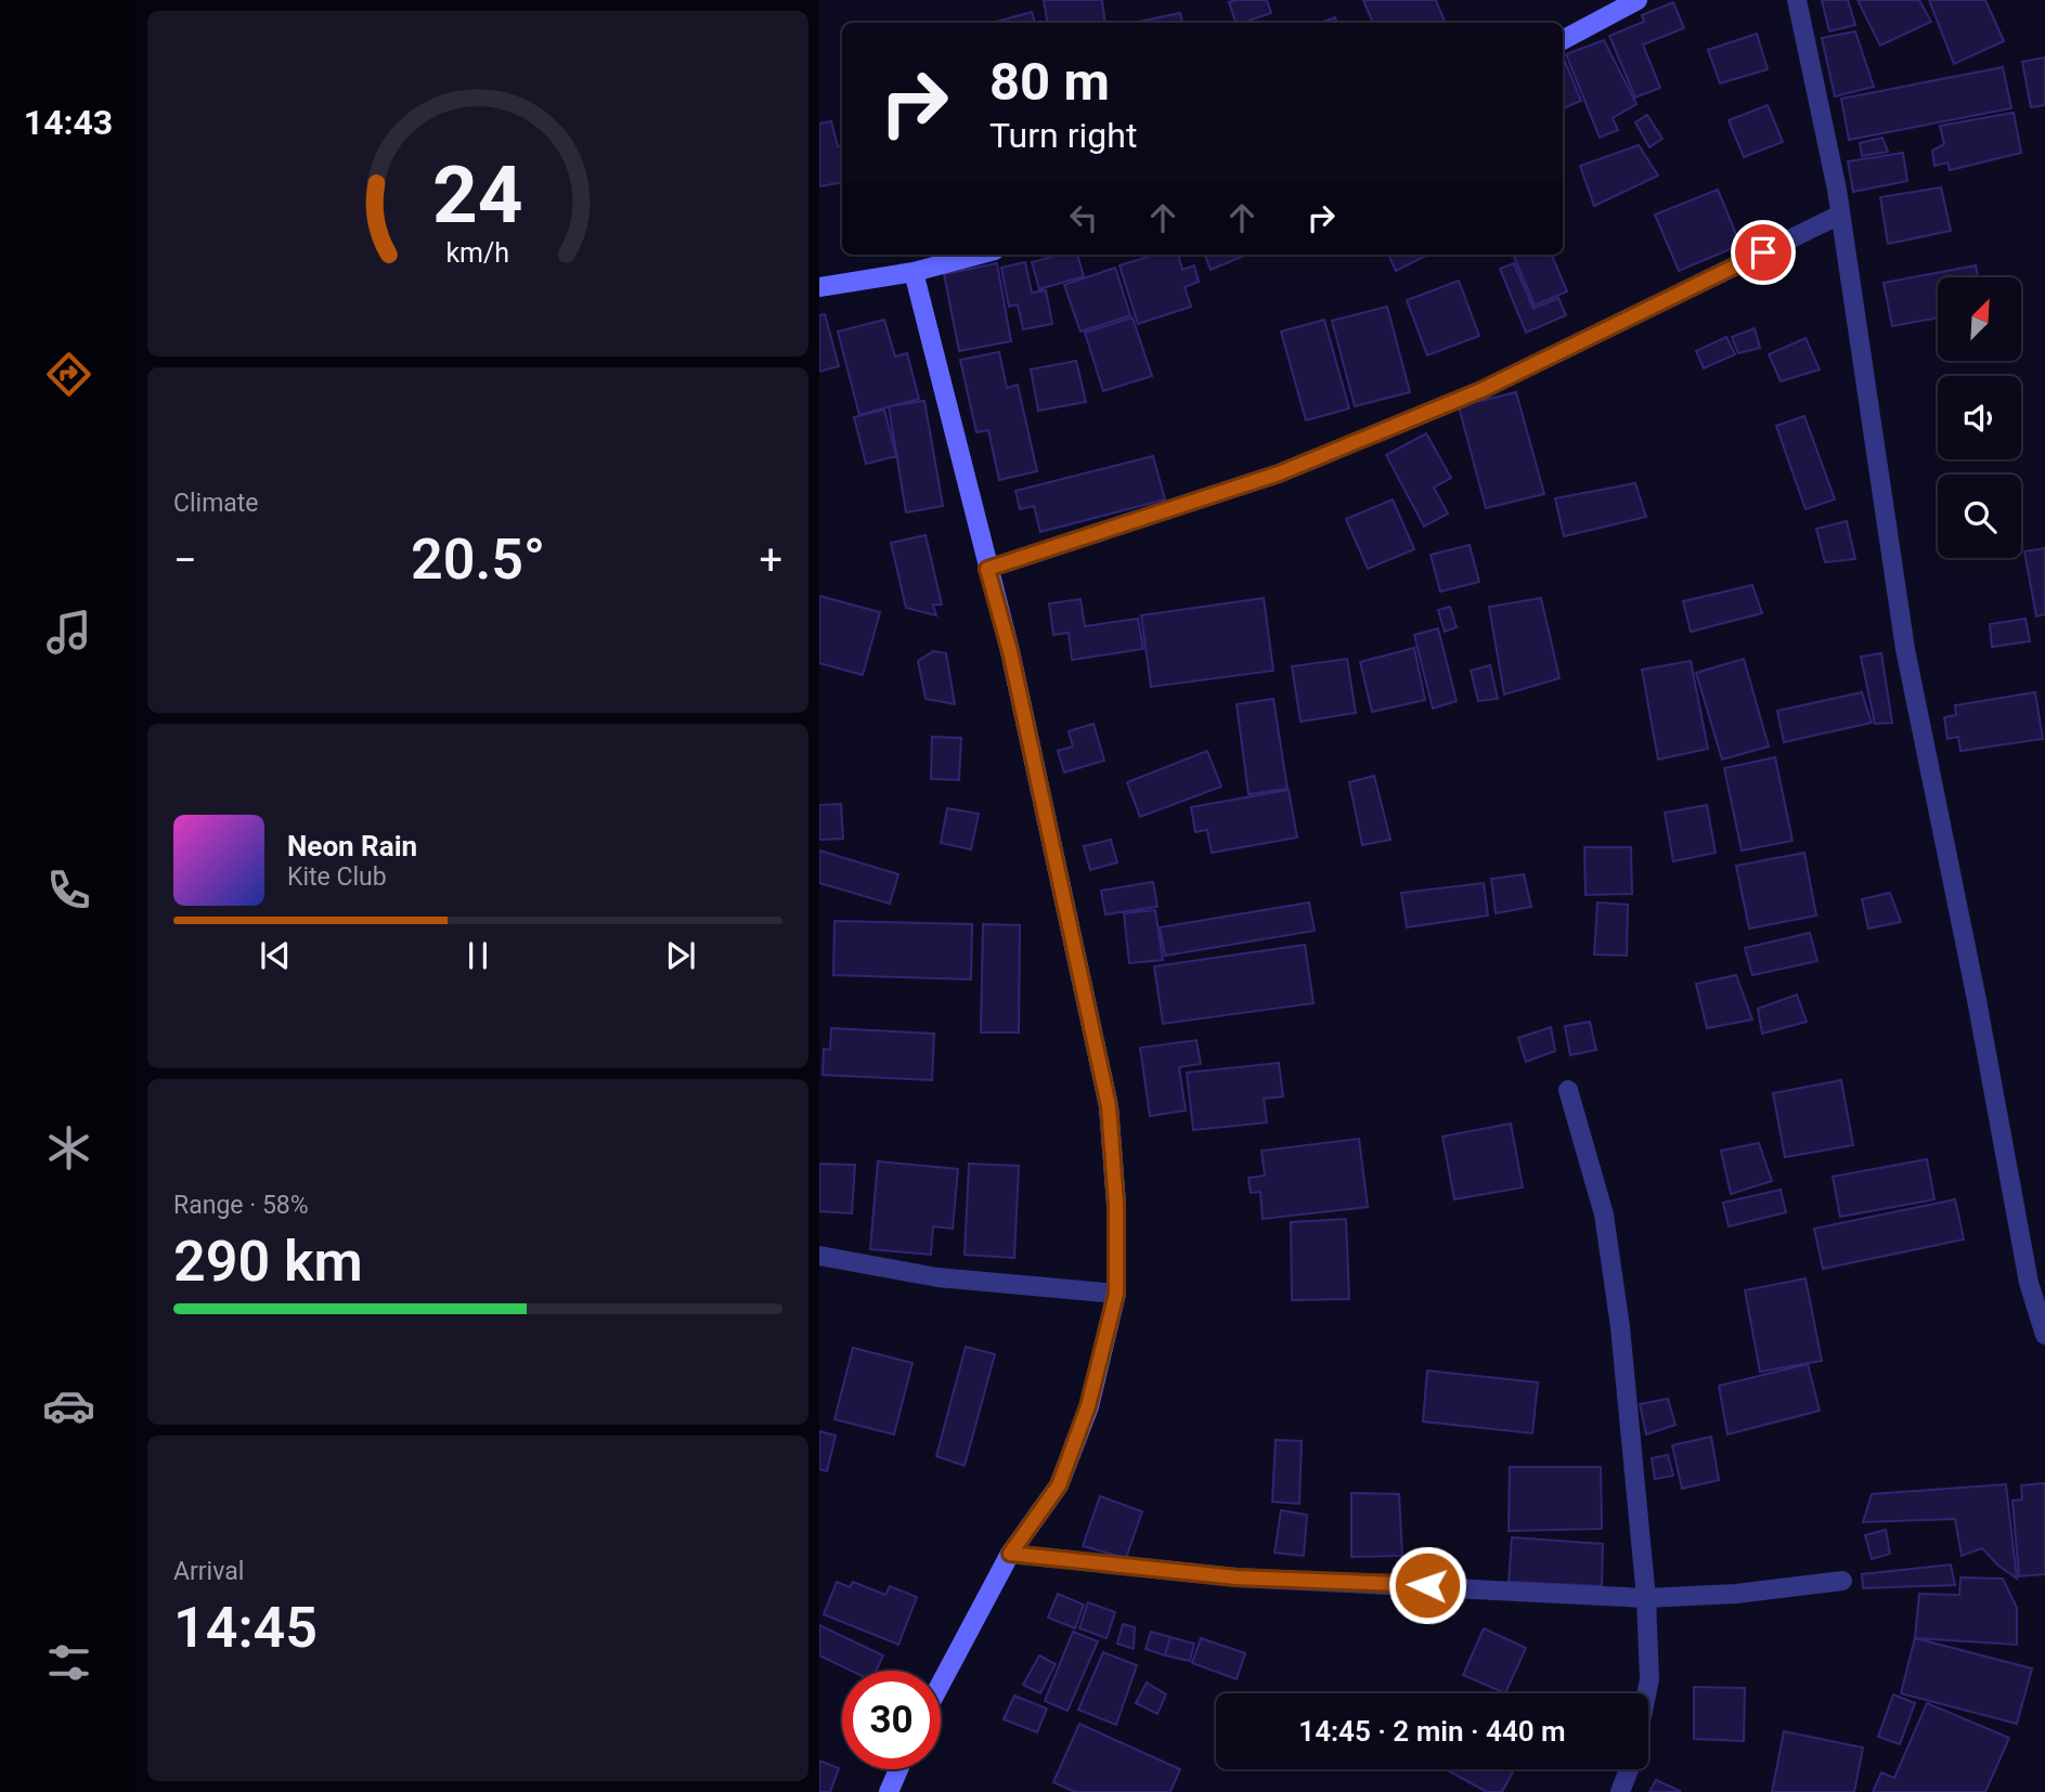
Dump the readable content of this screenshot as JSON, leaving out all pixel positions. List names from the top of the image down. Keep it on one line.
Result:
{"north":"top right","page":{"tabs":"14:43","turn":["80 m","Turn right"],"tile":["Climate",["Range · 58%","290 km"],["Arrival","14:45"]],"heat":["−","20.5°","+"],"song":["Neon Rain","Kite Club"],"limit":"30","trip":"14:45 · 2 min · 440 m","gauge":["24","km/h"]}}
